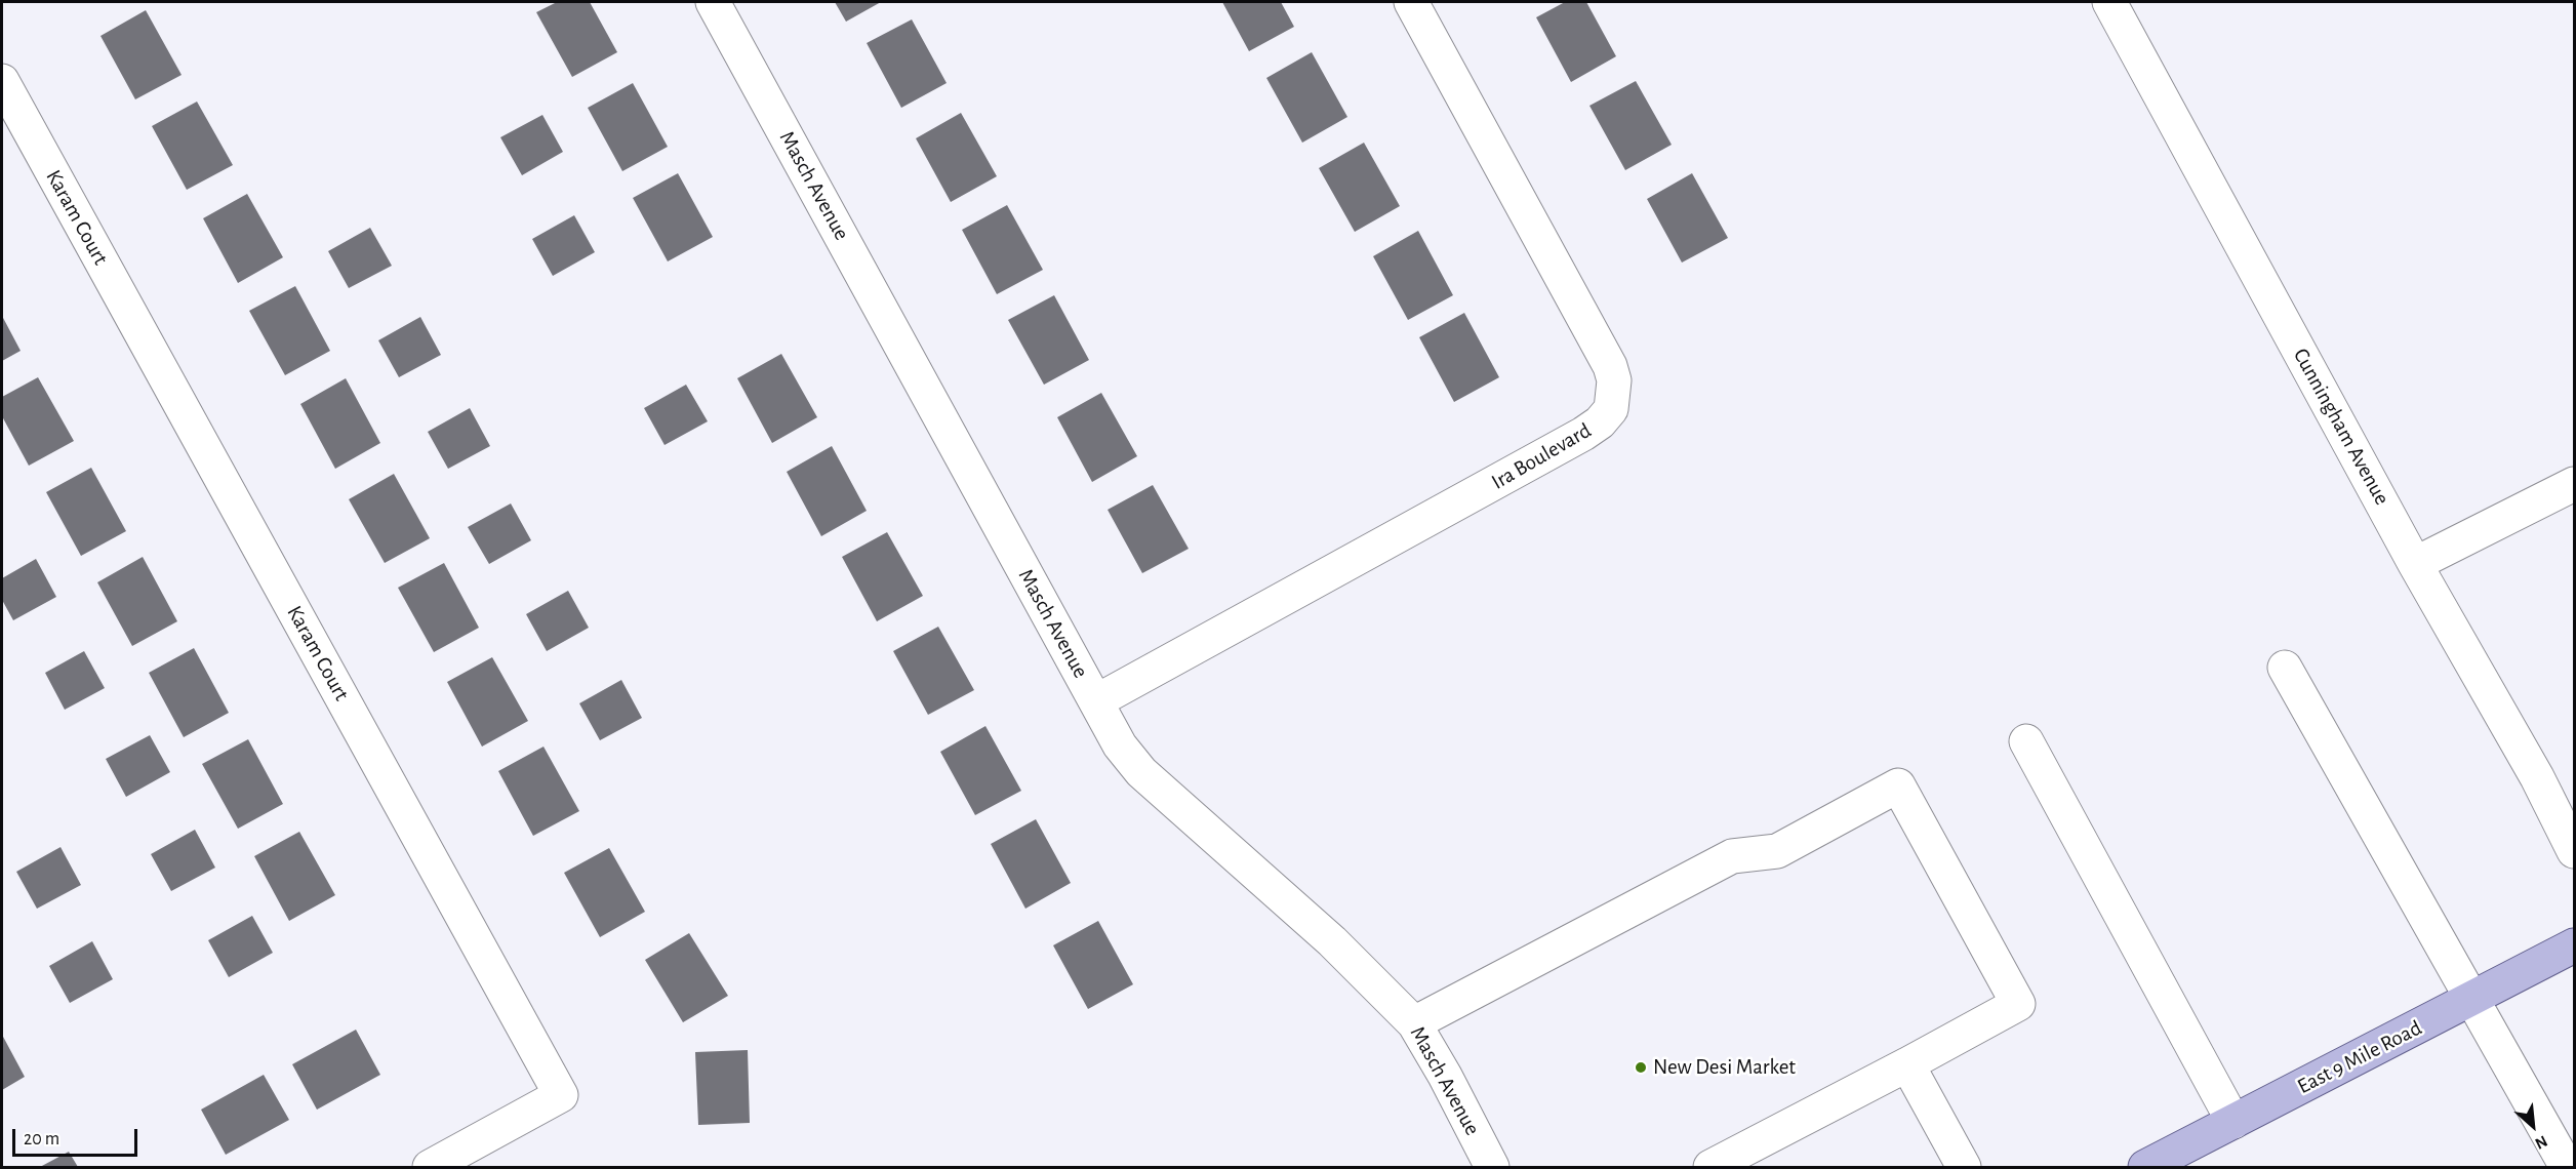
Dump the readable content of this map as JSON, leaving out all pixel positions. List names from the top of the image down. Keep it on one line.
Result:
{"streets":{"main road":["East 9 Mile Road"],"street":["Masch Avenue","Karam Court","Cunningham Avenue","Ira Boulevard"]},"crossings":[["Masch Avenue","Ira Boulevard"]],"places":["New Desi Market"],"scale_bar":"20 m","north":"bottom right"}
